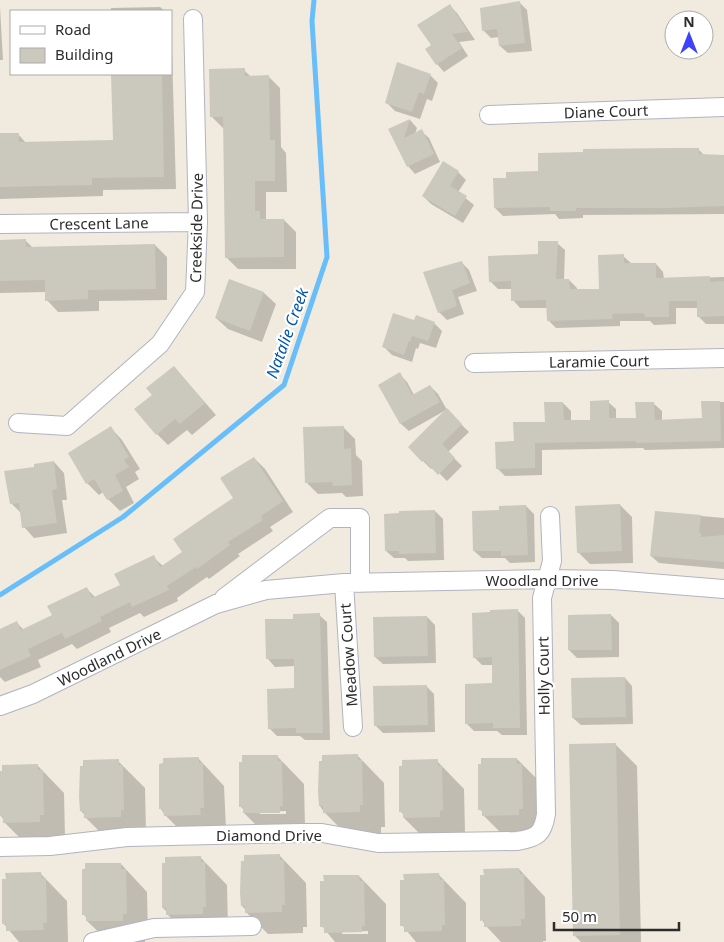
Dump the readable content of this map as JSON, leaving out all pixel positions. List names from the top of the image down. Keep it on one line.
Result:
{"streets":{"street":["Diane Court","Crescent Lane","Creekside Drive","Laramie Court","Woodland Drive","Meadow Court","Holly Court","Diamond Drive"]},"crossings":[["Crescent Lane","Creekside Drive"],["Woodland Drive","Meadow Court"],["Woodland Drive","Holly Court"],["Holly Court","Diamond Drive"]],"water":["Natalie Creek"],"legend":["Road","Building"],"scale_bar":"50 m","north":"top"}
